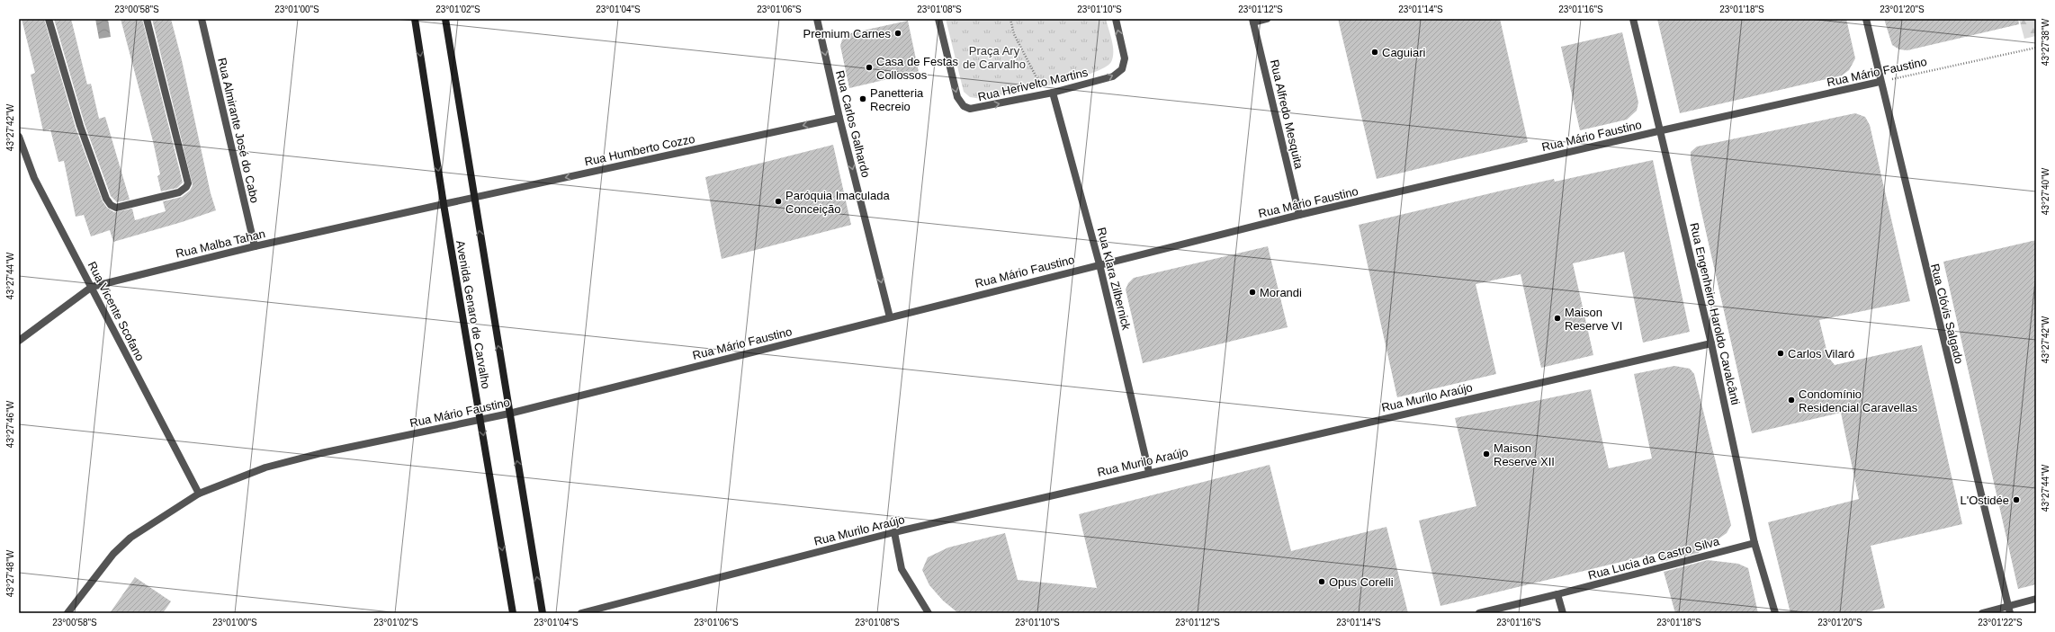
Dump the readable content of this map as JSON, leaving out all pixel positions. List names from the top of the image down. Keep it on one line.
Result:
{"streets":{"street":["Rua Mário Faustino","Rua Herivelto Martins","Rua Alfredo Mesquita","Rua Carlos Galhardo","Rua Almirante José do Cabo","Rua Humberto Cozzo","Rua Malba Tahan","Rua Klara Zilbernick","Rua Vicente Scofano","Rua Engenheiro Haroldo Cavalcânti","Rua Clóvis Salgado","Avenida Genaro de Carvalho","Rua Murilo Araújo","Rua Lucia da Castro Silva"]},"crossings":[["Rua Mário Faustino","Rua Alfredo Mesquita"],["Rua Mário Faustino","Rua Carlos Galhardo"],["Rua Mário Faustino","Rua Klara Zilbernick"],["Rua Mário Faustino","Rua Vicente Scofano"],["Rua Mário Faustino","Rua Engenheiro Haroldo Cavalcânti"],["Rua Mário Faustino","Rua Clóvis Salgado"],["Rua Mário Faustino","Avenida Genaro de Carvalho"],["Rua Herivelto Martins","Rua Klara Zilbernick"],["Rua Carlos Galhardo","Rua Humberto Cozzo"],["Rua Almirante José do Cabo","Rua Malba Tahan"],["Rua Humberto Cozzo","Rua Malba Tahan"],["Rua Humberto Cozzo","Avenida Genaro de Carvalho"],["Rua Malba Tahan","Rua Vicente Scofano"],["Rua Malba Tahan","Avenida Genaro de Carvalho"],["Rua Klara Zilbernick","Rua Murilo Araújo"],["Rua Engenheiro Haroldo Cavalcânti","Rua Murilo Araújo"],["Rua Engenheiro Haroldo Cavalcânti","Rua Lucia da Castro Silva"]],"one_way":["Rua Carlos Galhardo","Rua Humberto Cozzo"],"parks":["Praça Ary de Carvalho"],"places":["Premium Carnes","Caguiari","Casa de Festas Collossos","Panetteria Recreio","Paróquia Imaculada Conceição","Morandi","Maison Reserve VI","Carlos Vilaró","Condomínio Residencial Caravellas","Maison Reserve XII","L'Ostidée","Opus Corelli"],"coordinates":["23°00'58\"S","23°01'00\"S","23°01'02\"S","23°01'04\"S","23°01'06\"S","23°01'08\"S","23°01'10\"S","23°01'12\"S","23°01'14\"S","23°01'16\"S","23°01'18\"S","23°01'20\"S","43°27'38\"W","43°27'42\"W","43°27'40\"W","43°27'44\"W","43°27'46\"W","43°27'48\"W","23°01'22\"S"]}
